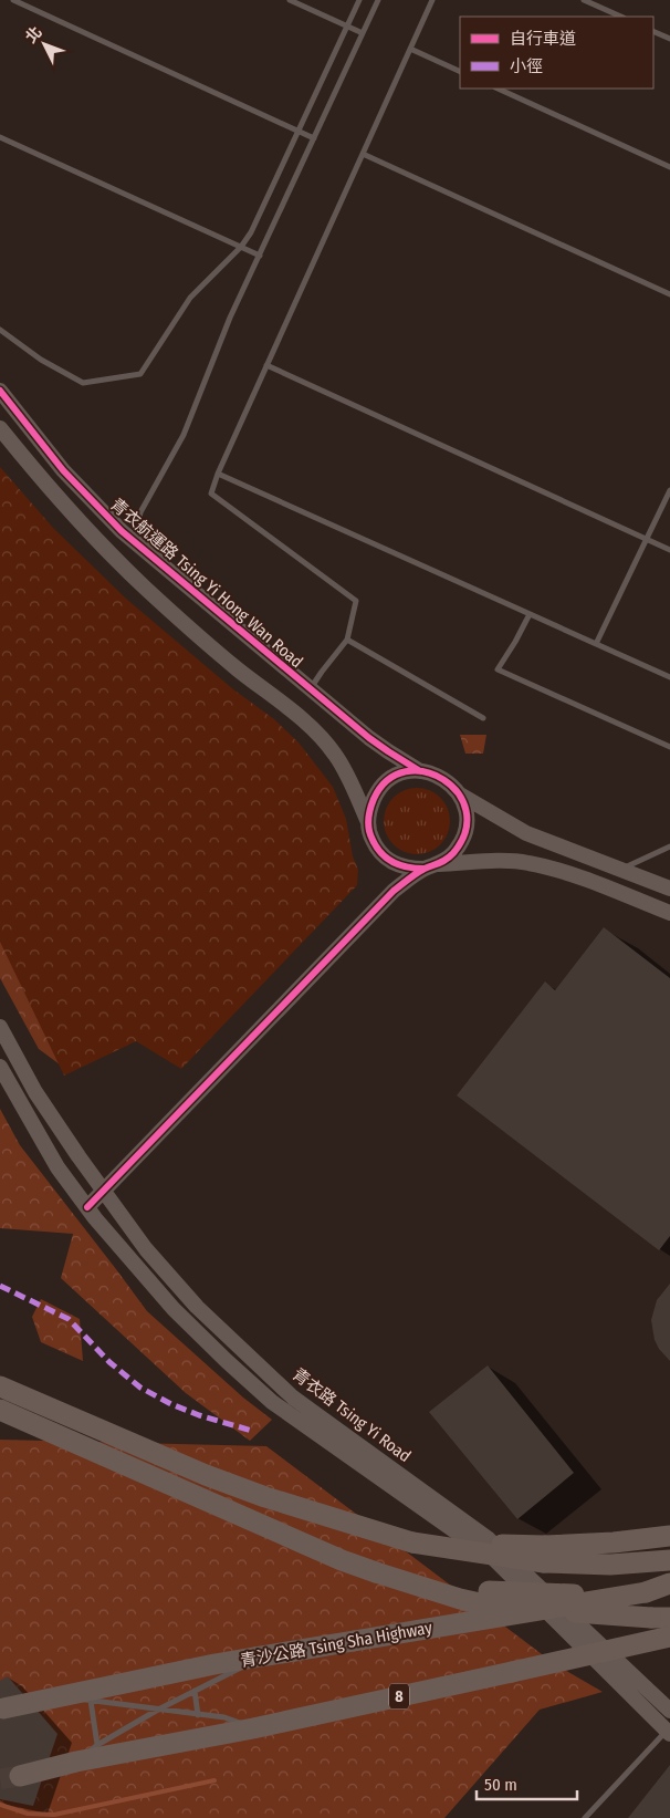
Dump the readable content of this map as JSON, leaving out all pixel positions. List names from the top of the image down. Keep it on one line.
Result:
{"streets":{"highway":["青沙公路 Tsing Sha Highway","8"],"street":["青衣航運路 Tsing Yi Hong Wan Road","青衣路 Tsing Yi Road"]},"legend":["自行車道","小徑"],"scale_bar":"50 m","north":"top left"}
